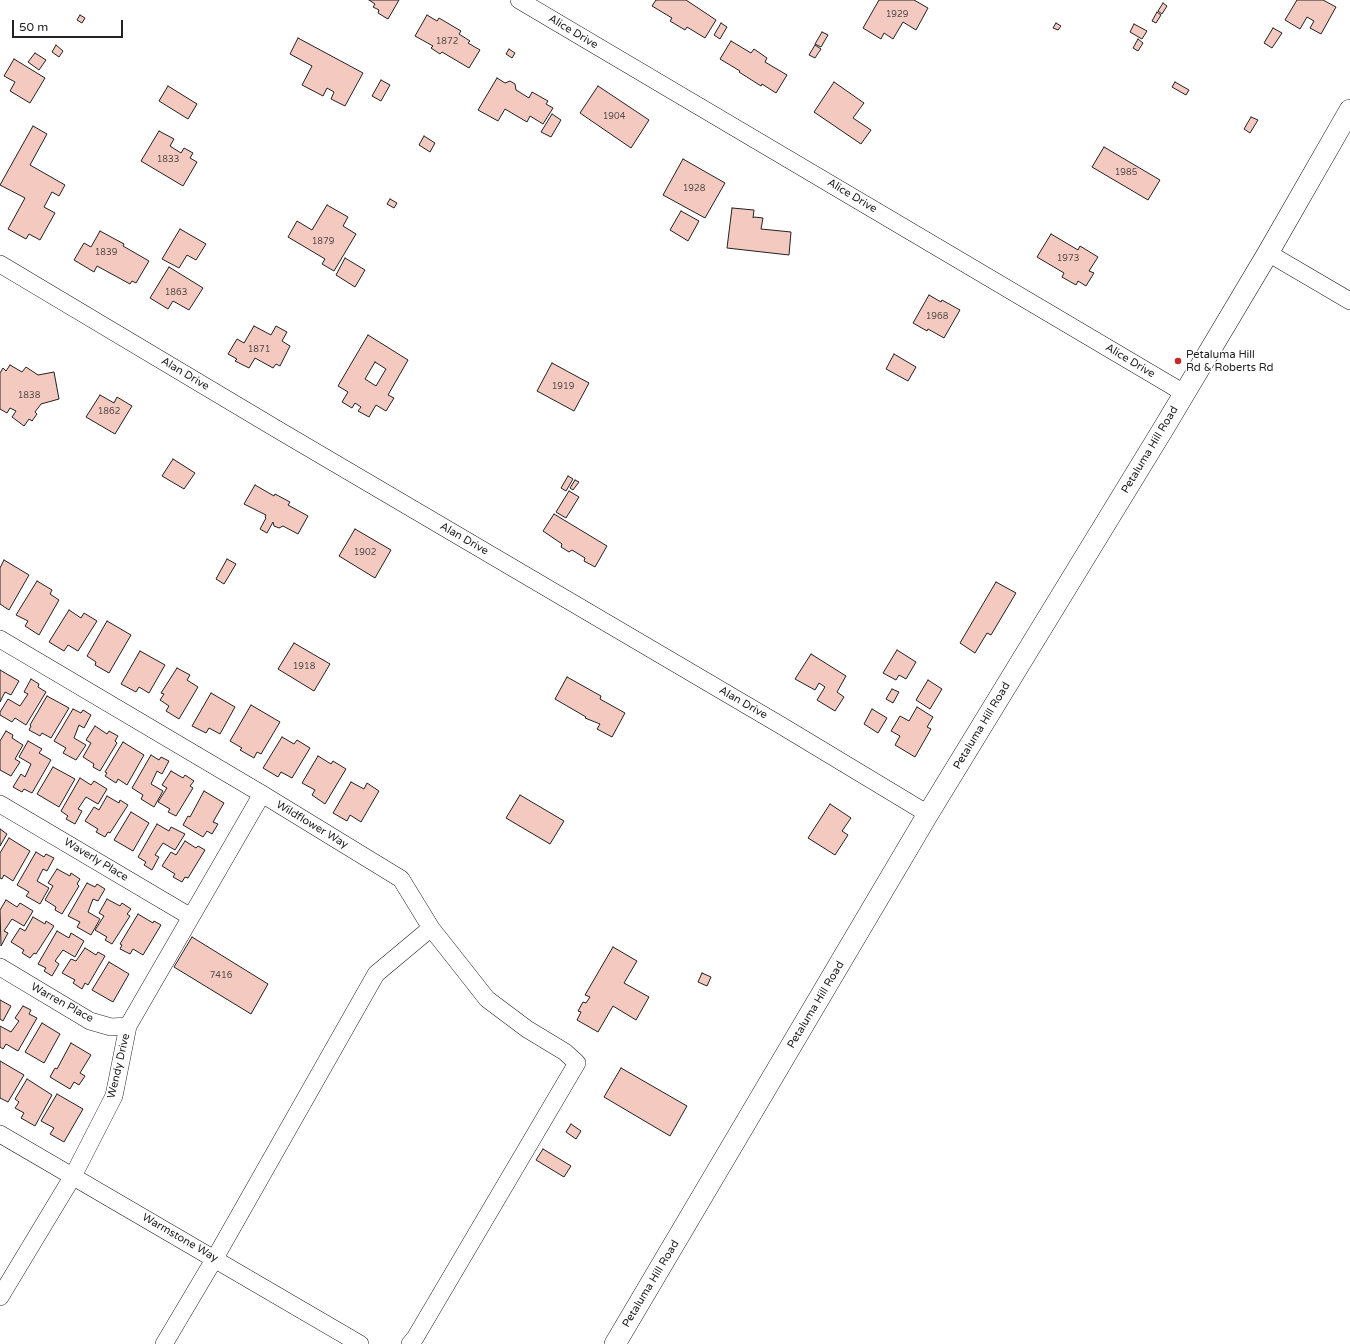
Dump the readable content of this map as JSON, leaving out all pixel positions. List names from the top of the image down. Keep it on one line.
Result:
{"streets":{"main road":["Petaluma Hill Road"],"street":["Alice Drive","Alan Drive","Wildflower Way","Waverly Place","Warren Place","Wendy Drive","Warmstone Way"]},"crossings":[["Alice Drive","Petaluma Hill Road"],["Alan Drive","Petaluma Hill Road"],["Wildflower Way","Wendy Drive"],["Waverly Place","Wendy Drive"],["Warren Place","Wendy Drive"],["Wendy Drive","Warmstone Way"]],"places":["Petaluma Hill Rd & Roberts Rd"],"house_numbers":["1929","1872","1904","1833","1985","1928","1879","1839","1973","1863","1968","1871","1919","1838","1862","1902","1918","7416"],"scale_bar":"50 m"}
